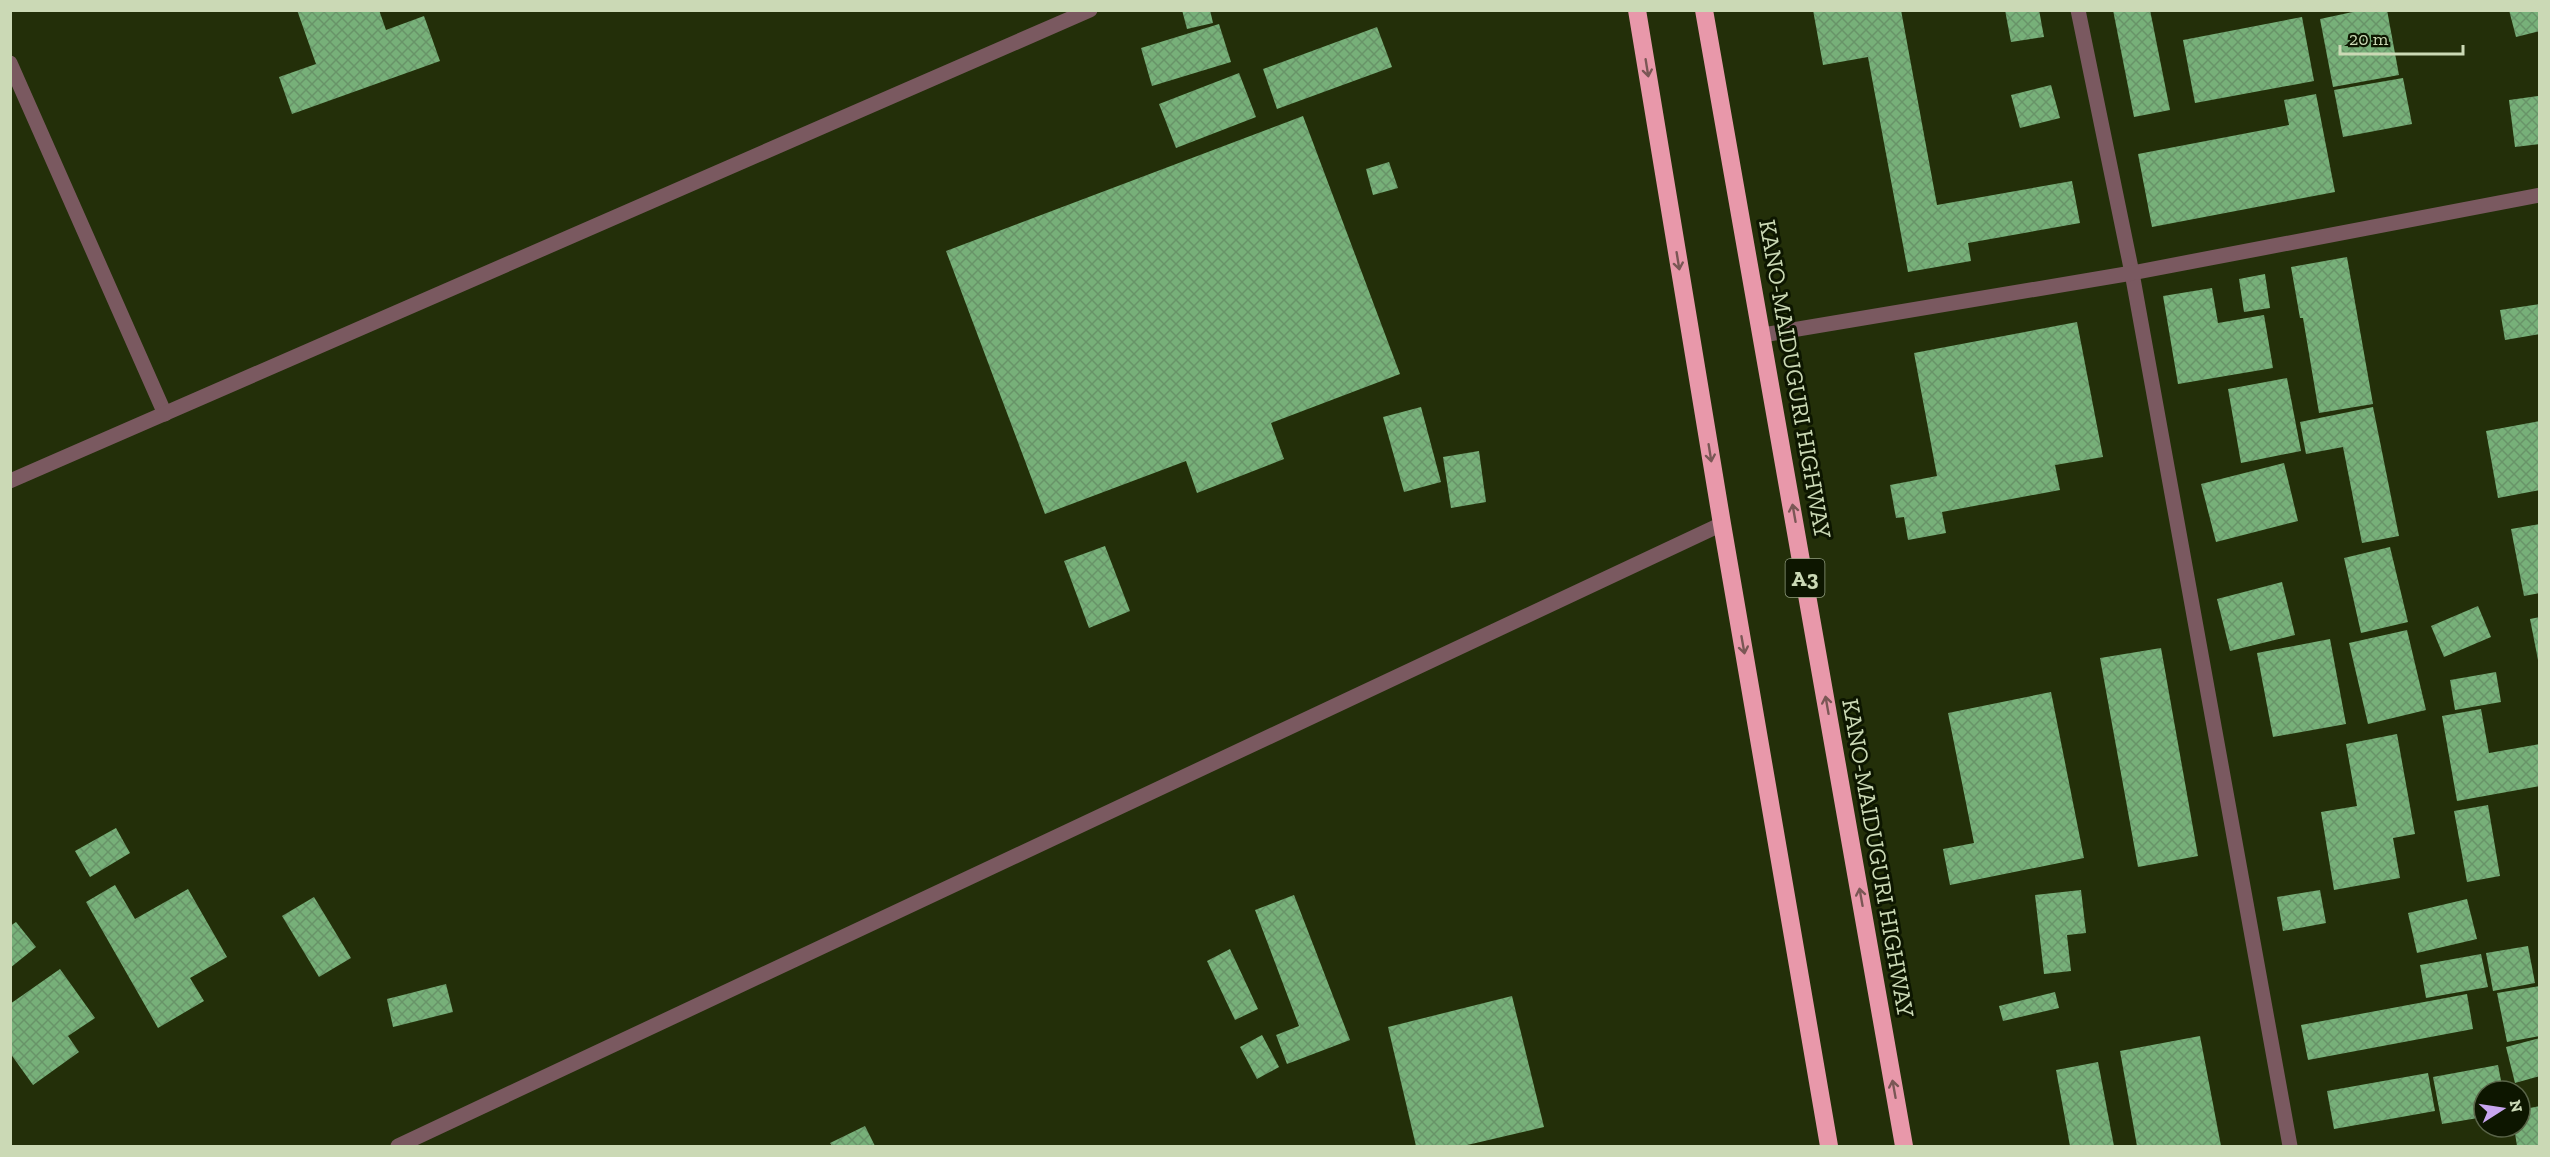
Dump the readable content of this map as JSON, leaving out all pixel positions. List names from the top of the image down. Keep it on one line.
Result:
{"streets":{"highway":["KANO-MAIDUGURI HIGHWAY","A3"]},"scale_bar":"20 m","north":"right"}
